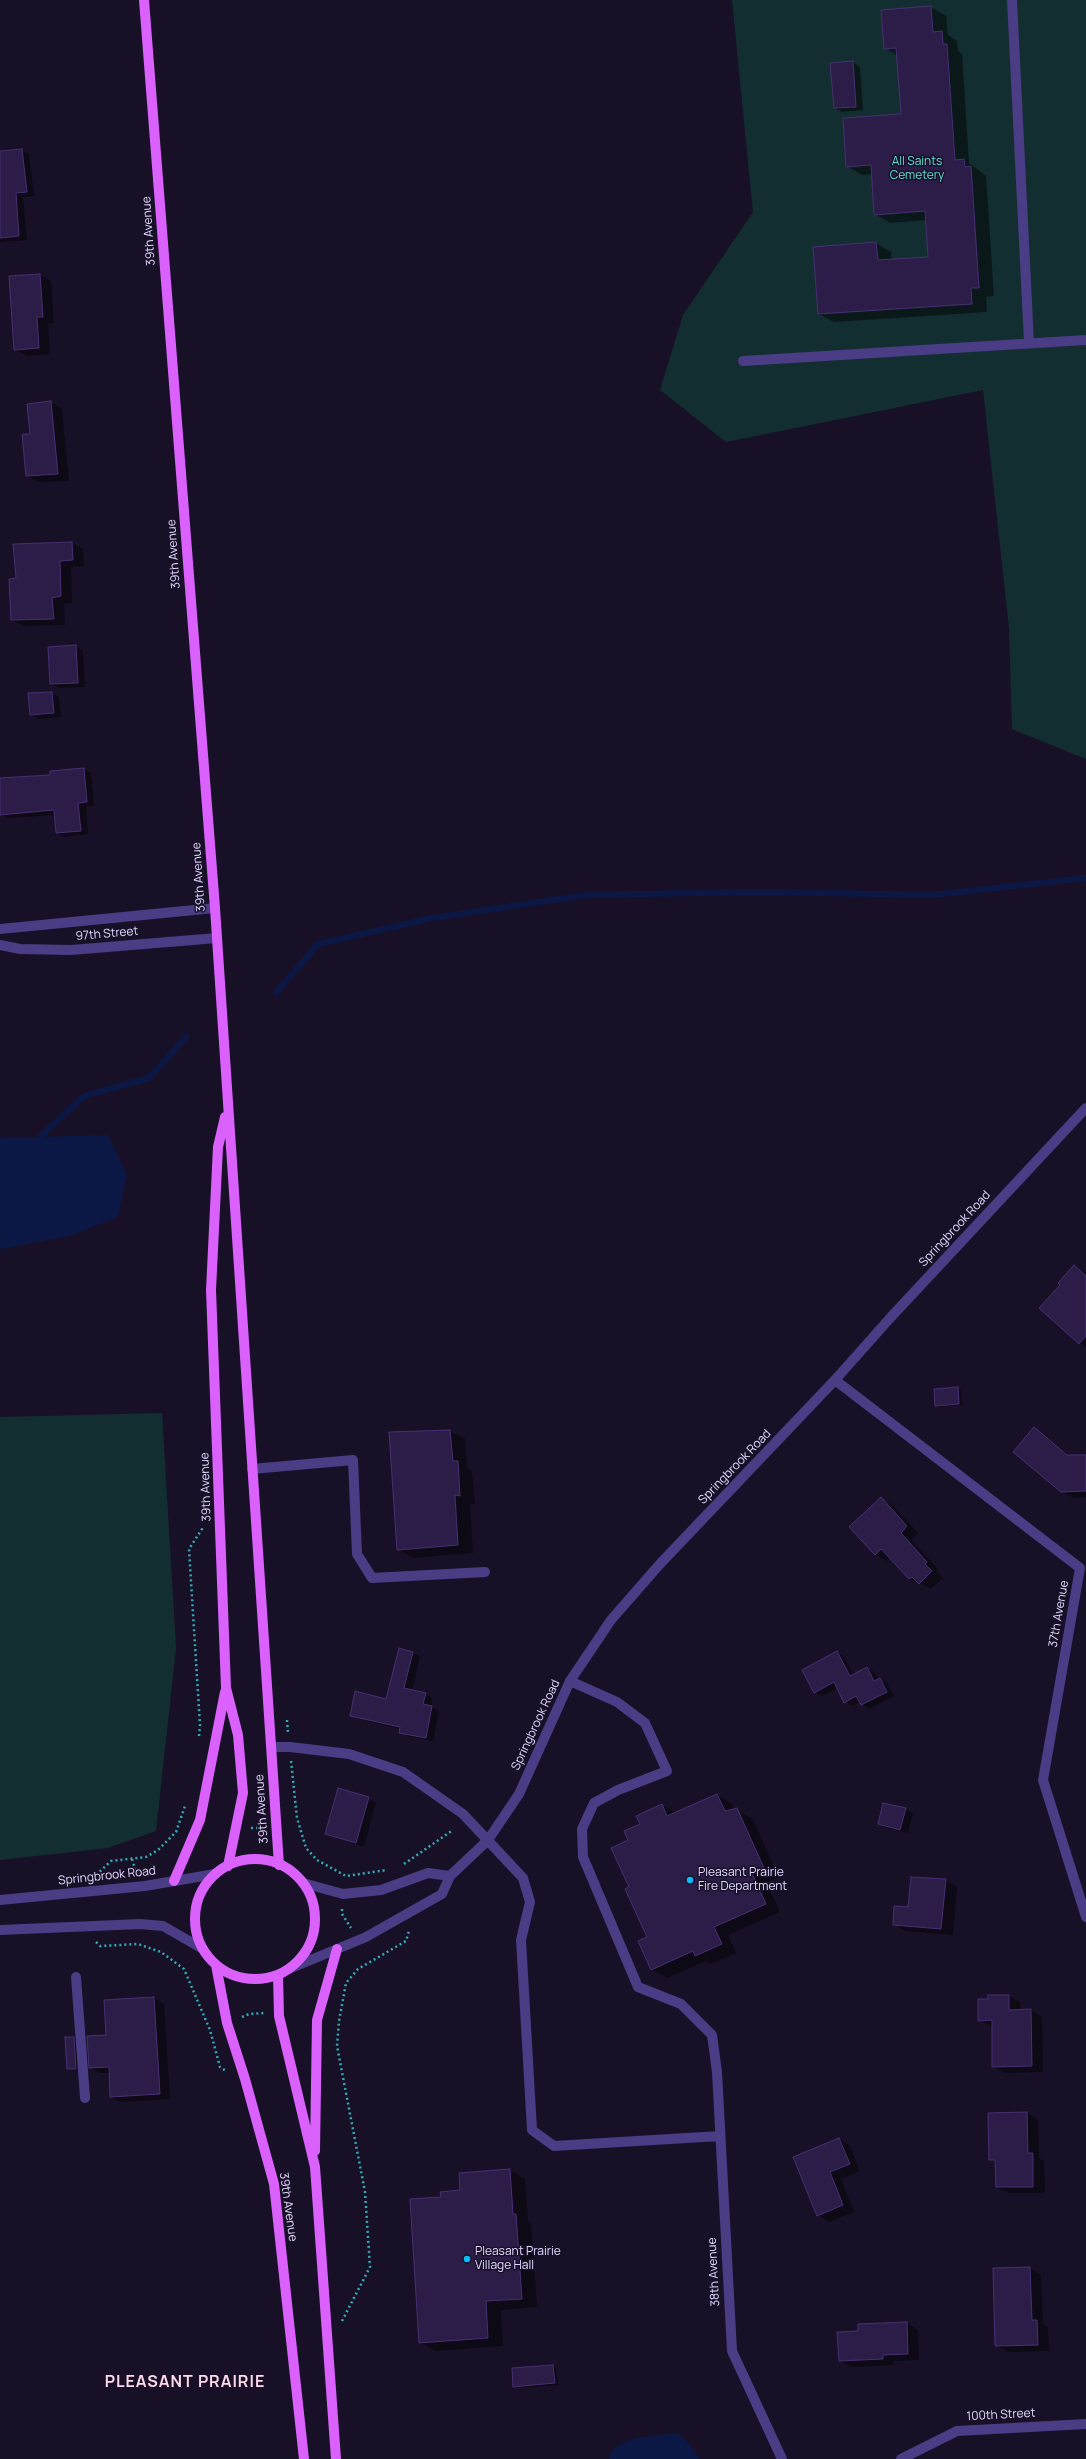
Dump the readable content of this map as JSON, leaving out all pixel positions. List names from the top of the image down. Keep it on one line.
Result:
{"streets":{"main road":["39th Avenue"],"street":["97th Street","Springbrook Road","37th Avenue","38th Avenue","100th Street"]},"crossings":[["39th Avenue","97th Street"],["39th Avenue","Springbrook Road"],["Springbrook Road","37th Avenue"],["Springbrook Road","38th Avenue"]],"districts":["PLEASANT PRAIRIE"],"parks":["All Saints Cemetery"],"places":["Pleasant Prairie Fire Department","Pleasant Prairie Village Hall"]}
